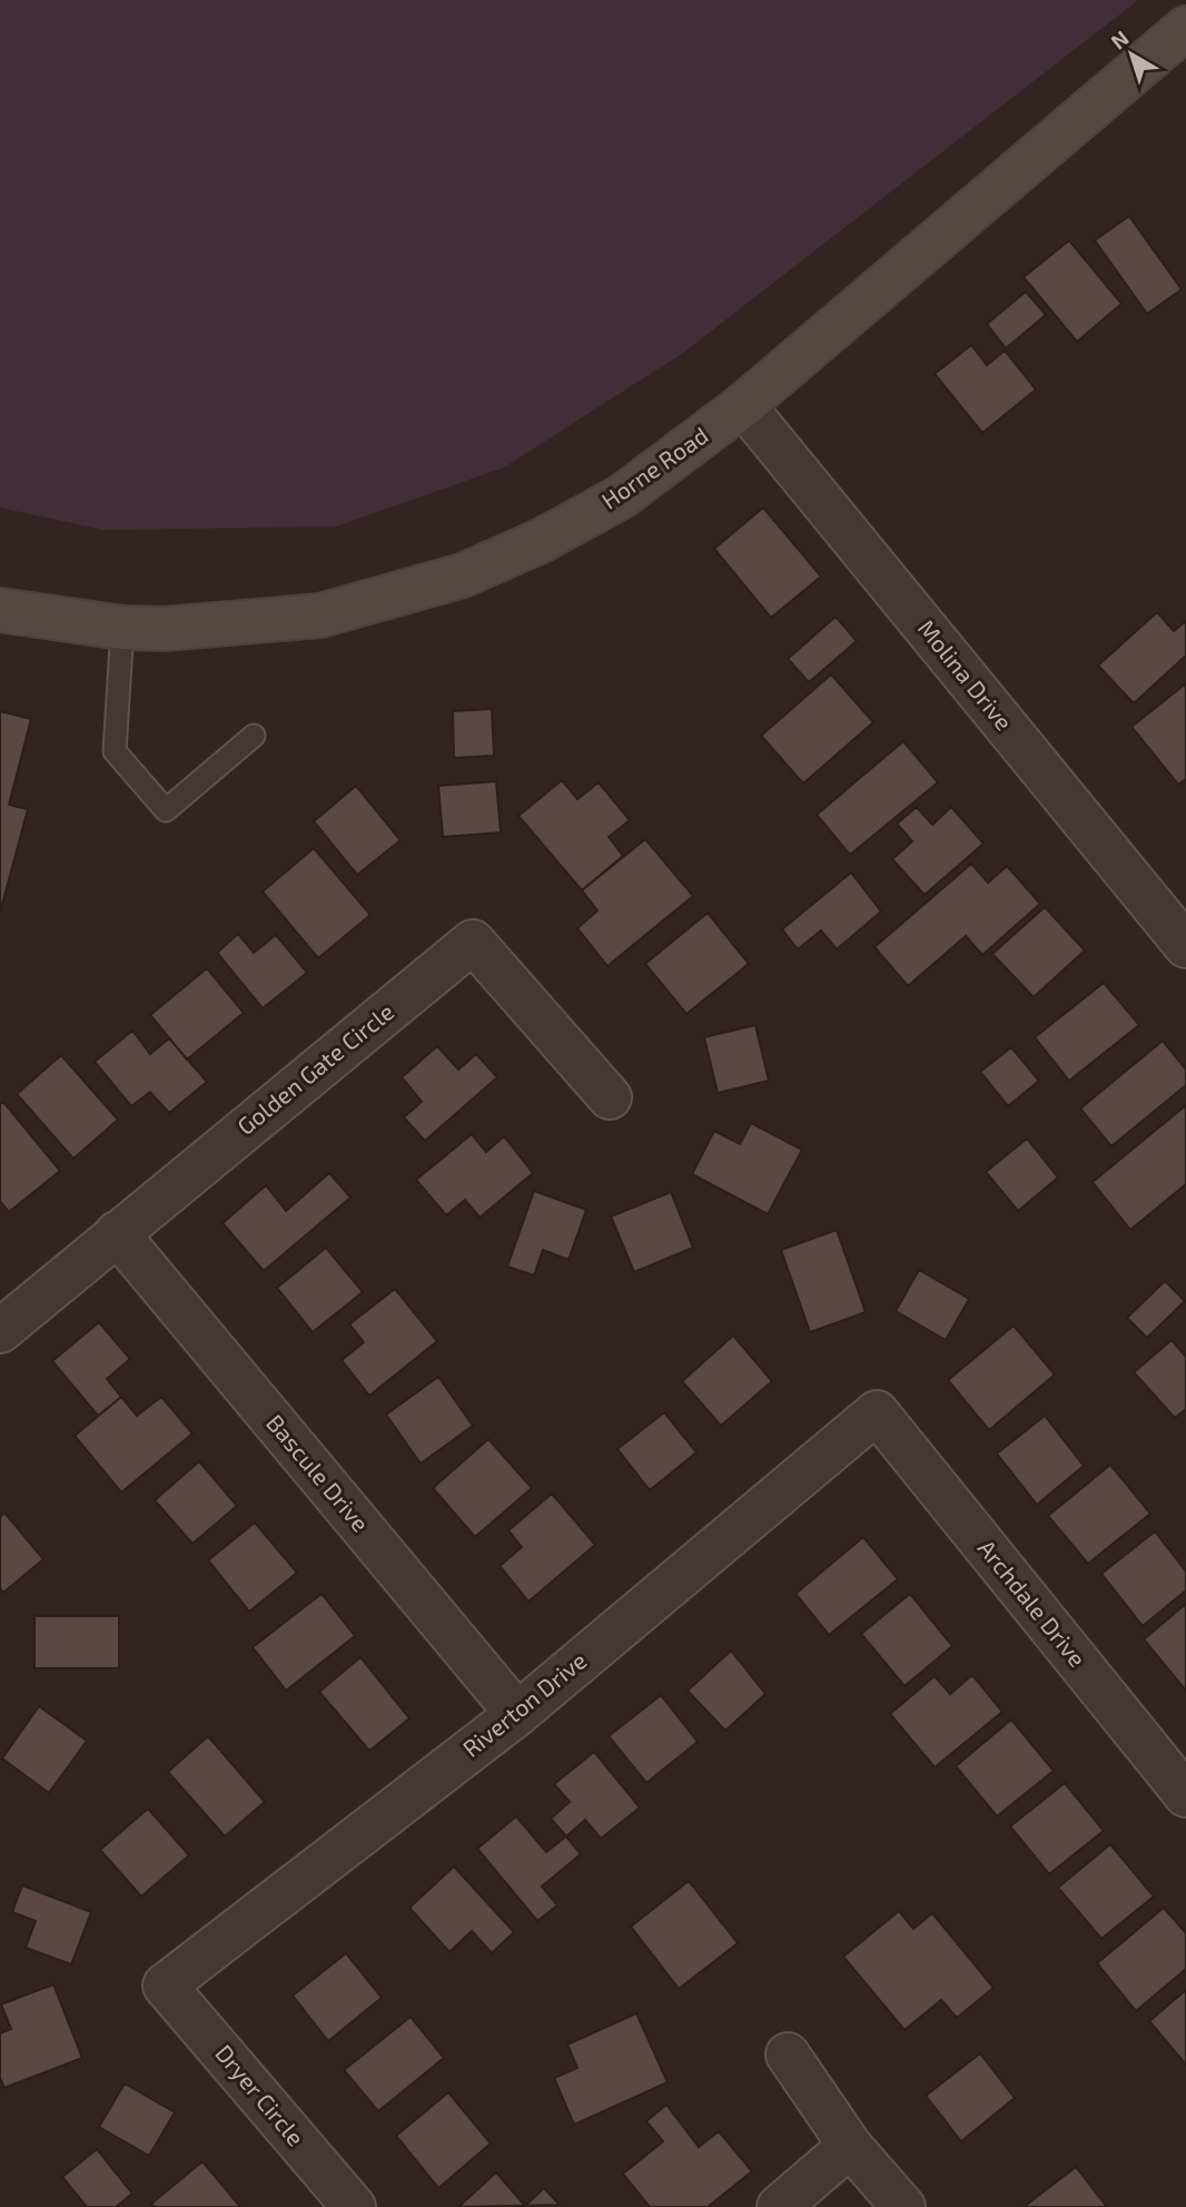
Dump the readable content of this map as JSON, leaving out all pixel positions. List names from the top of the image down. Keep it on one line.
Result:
{"streets":{"main road":["Horne Road"],"street":["Molina Drive","Golden Gate Circle","Bascule Drive","Archdale Drive","Riverton Drive","Dryer Circle"]},"crossings":[["Horne Road","Molina Drive"],["Golden Gate Circle","Bascule Drive"],["Bascule Drive","Riverton Drive"],["Archdale Drive","Riverton Drive"],["Riverton Drive","Dryer Circle"]],"north":"top left"}
